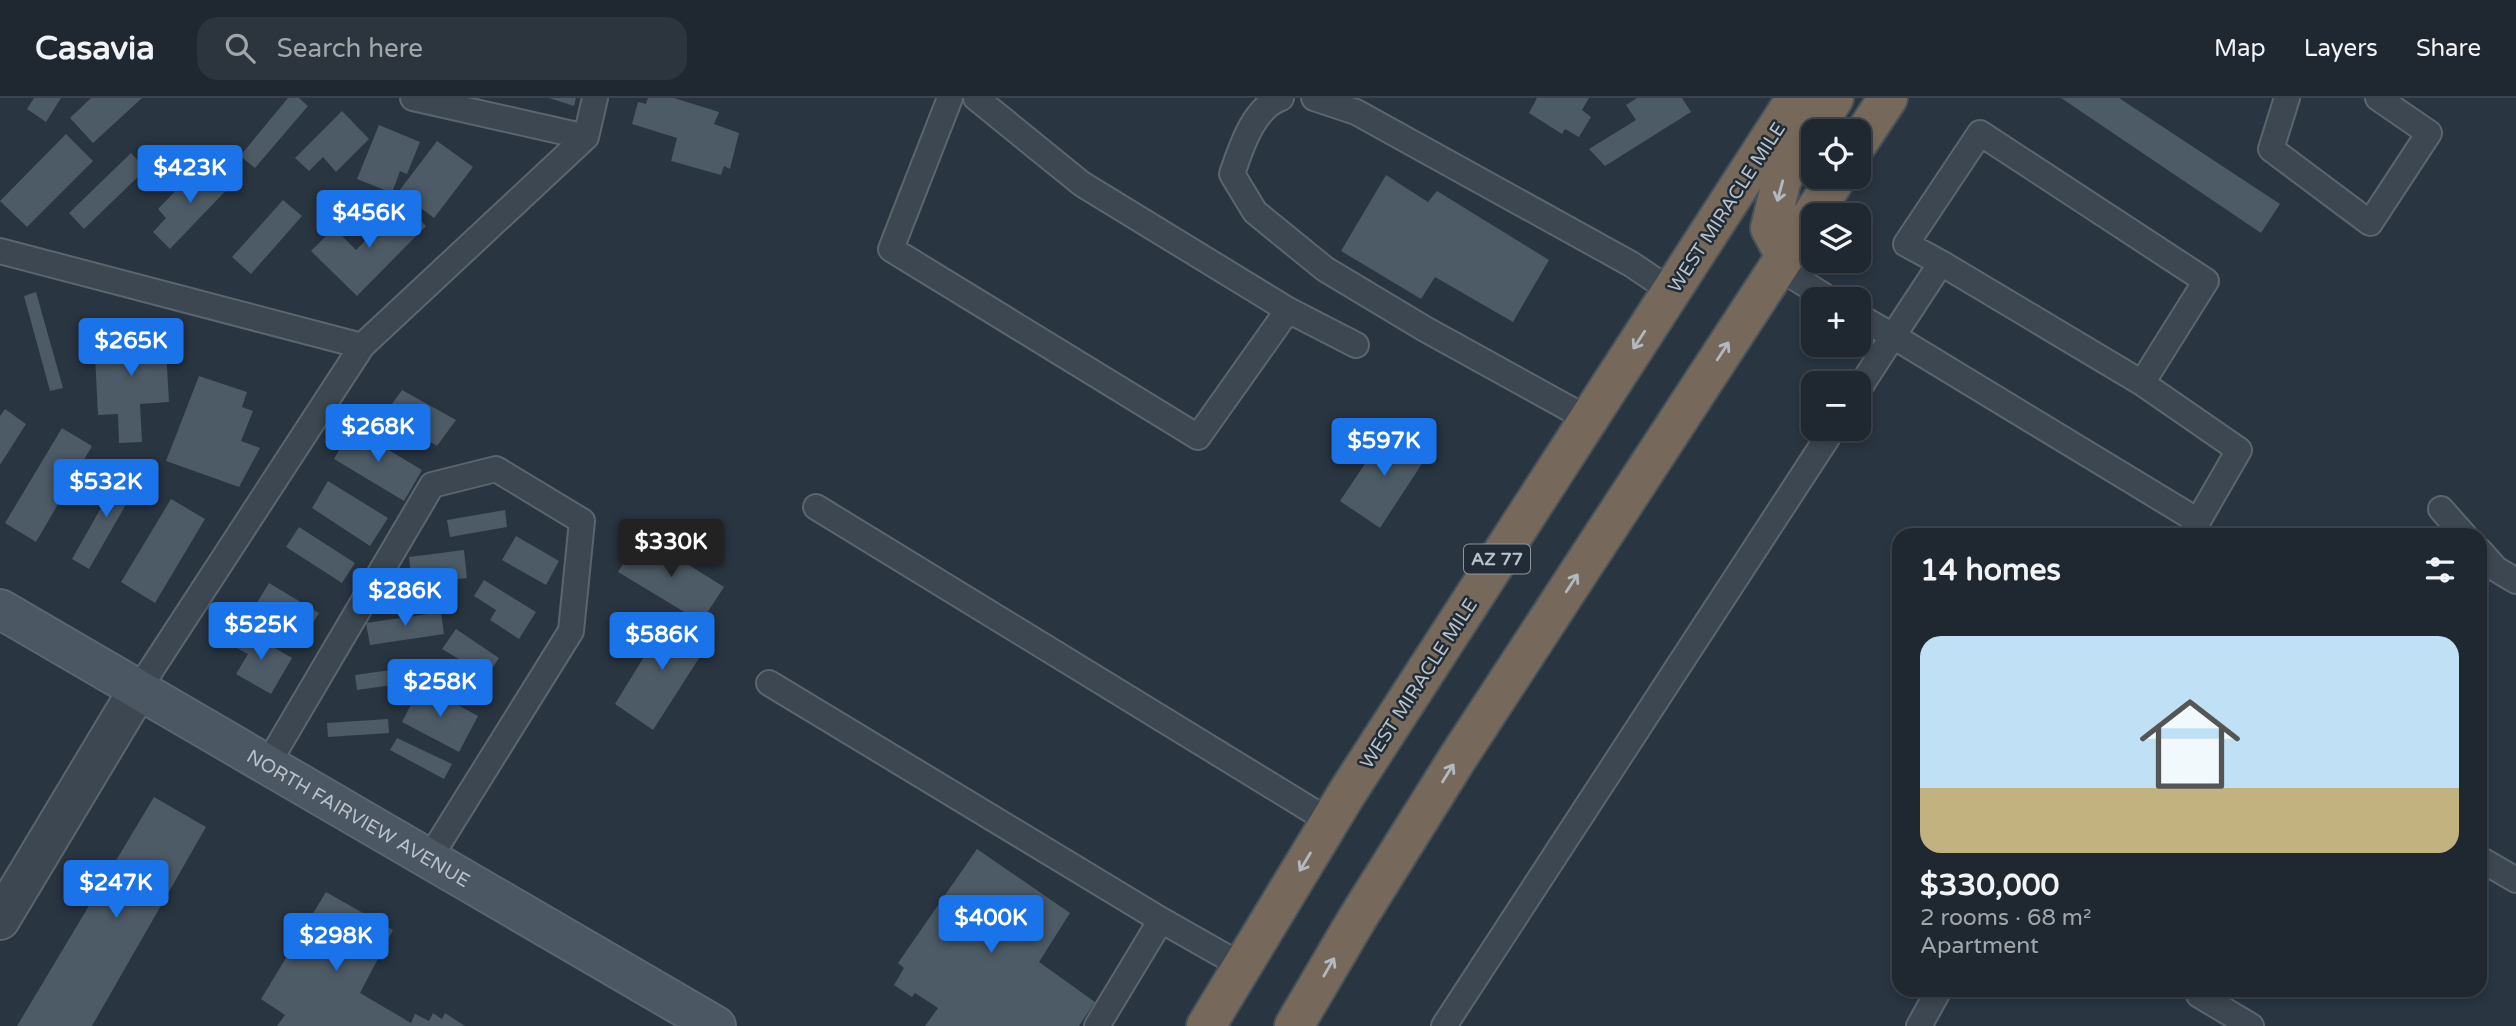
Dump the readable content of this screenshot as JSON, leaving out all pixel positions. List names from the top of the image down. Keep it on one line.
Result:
{"streets":{"highway":["WEST MIRACLE MILE","AZ 77"],"street":["NORTH FAIRVIEW AVENUE"]},"page":{"header":"Casavia","search":"Search here","nav":["Map","Layers","Share"],"map_buttons":["+","−"],"price":["$423K","$456K","$265K","$268K","$597K","$532K","$330K","$286K","$525K","$586K","$258K","$247K","$400K","$298K"],"heading":"14 homes","list":[{"name":"$330,000","note":"2 rooms · 68 m² · Apartment"}]}}
